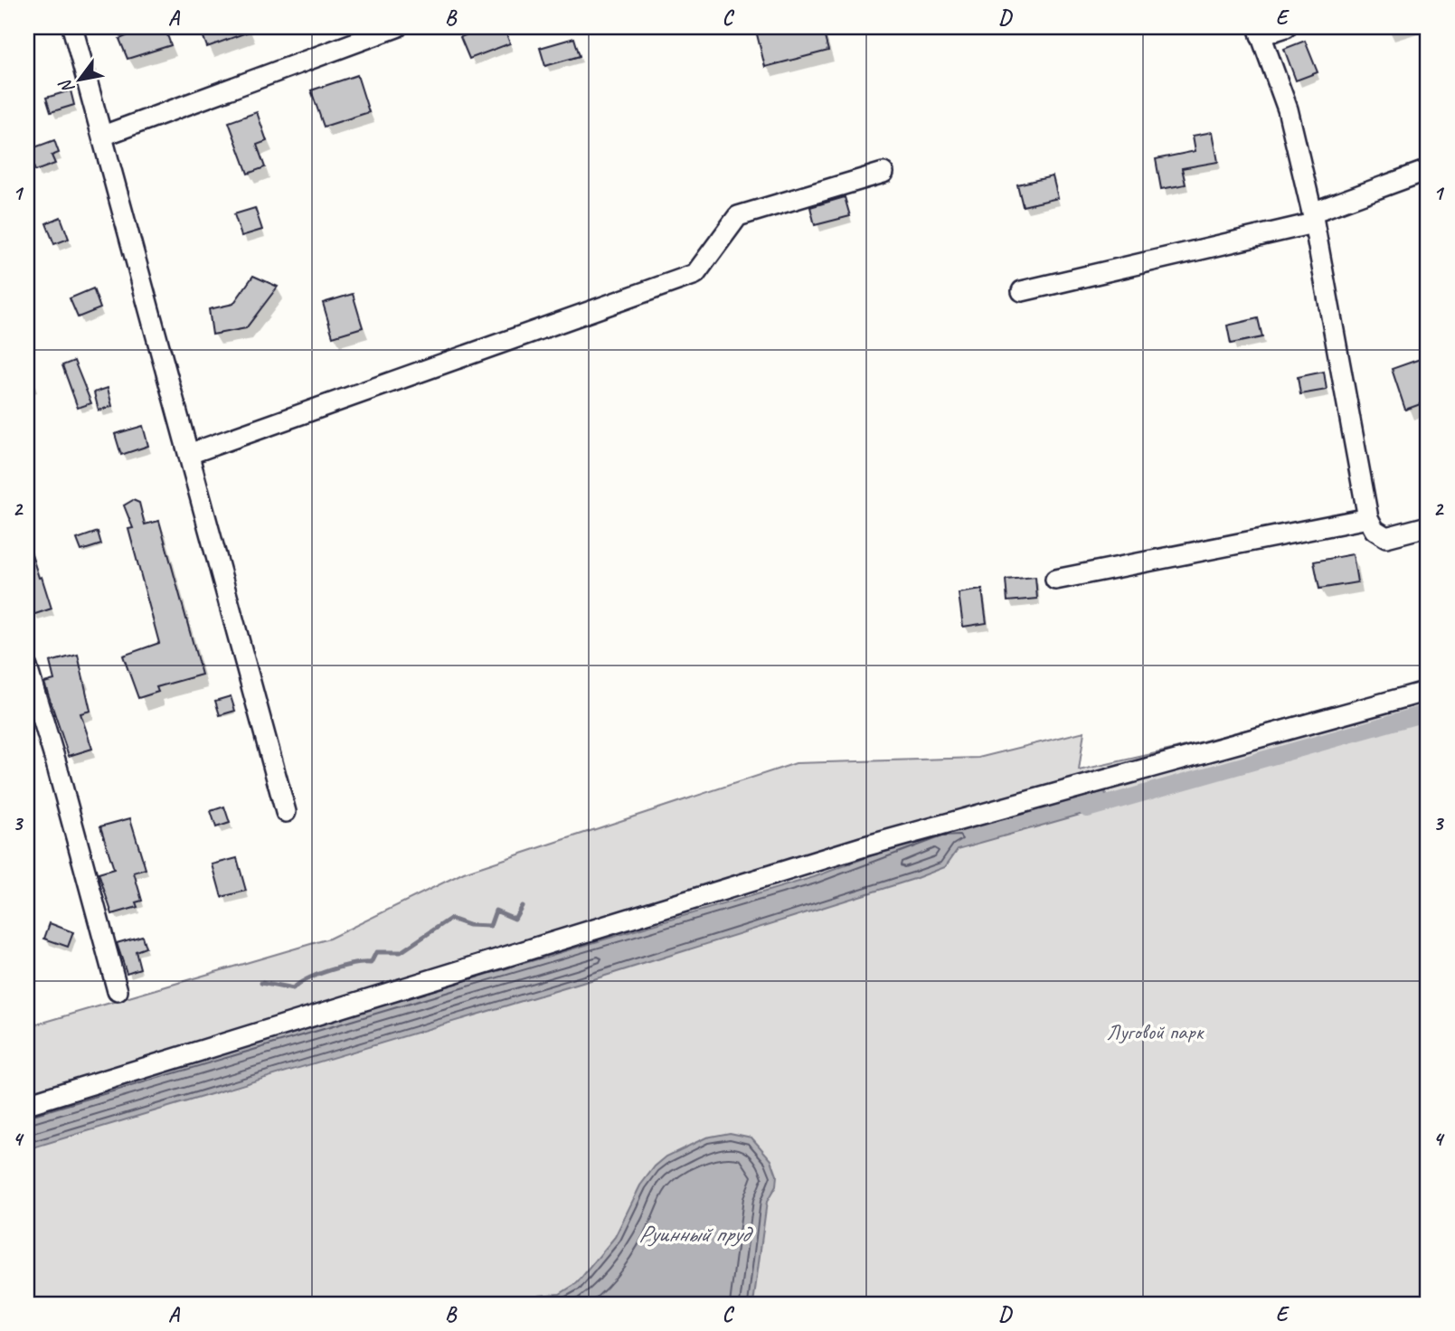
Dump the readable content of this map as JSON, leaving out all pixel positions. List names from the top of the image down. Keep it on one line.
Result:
{"water":["Руинный пруд"],"parks":["Луговой парк"],"north":"bottom left","grid":{"columns":["A","B","C","D","E"],"rows":["1","2","3","4"]}}
